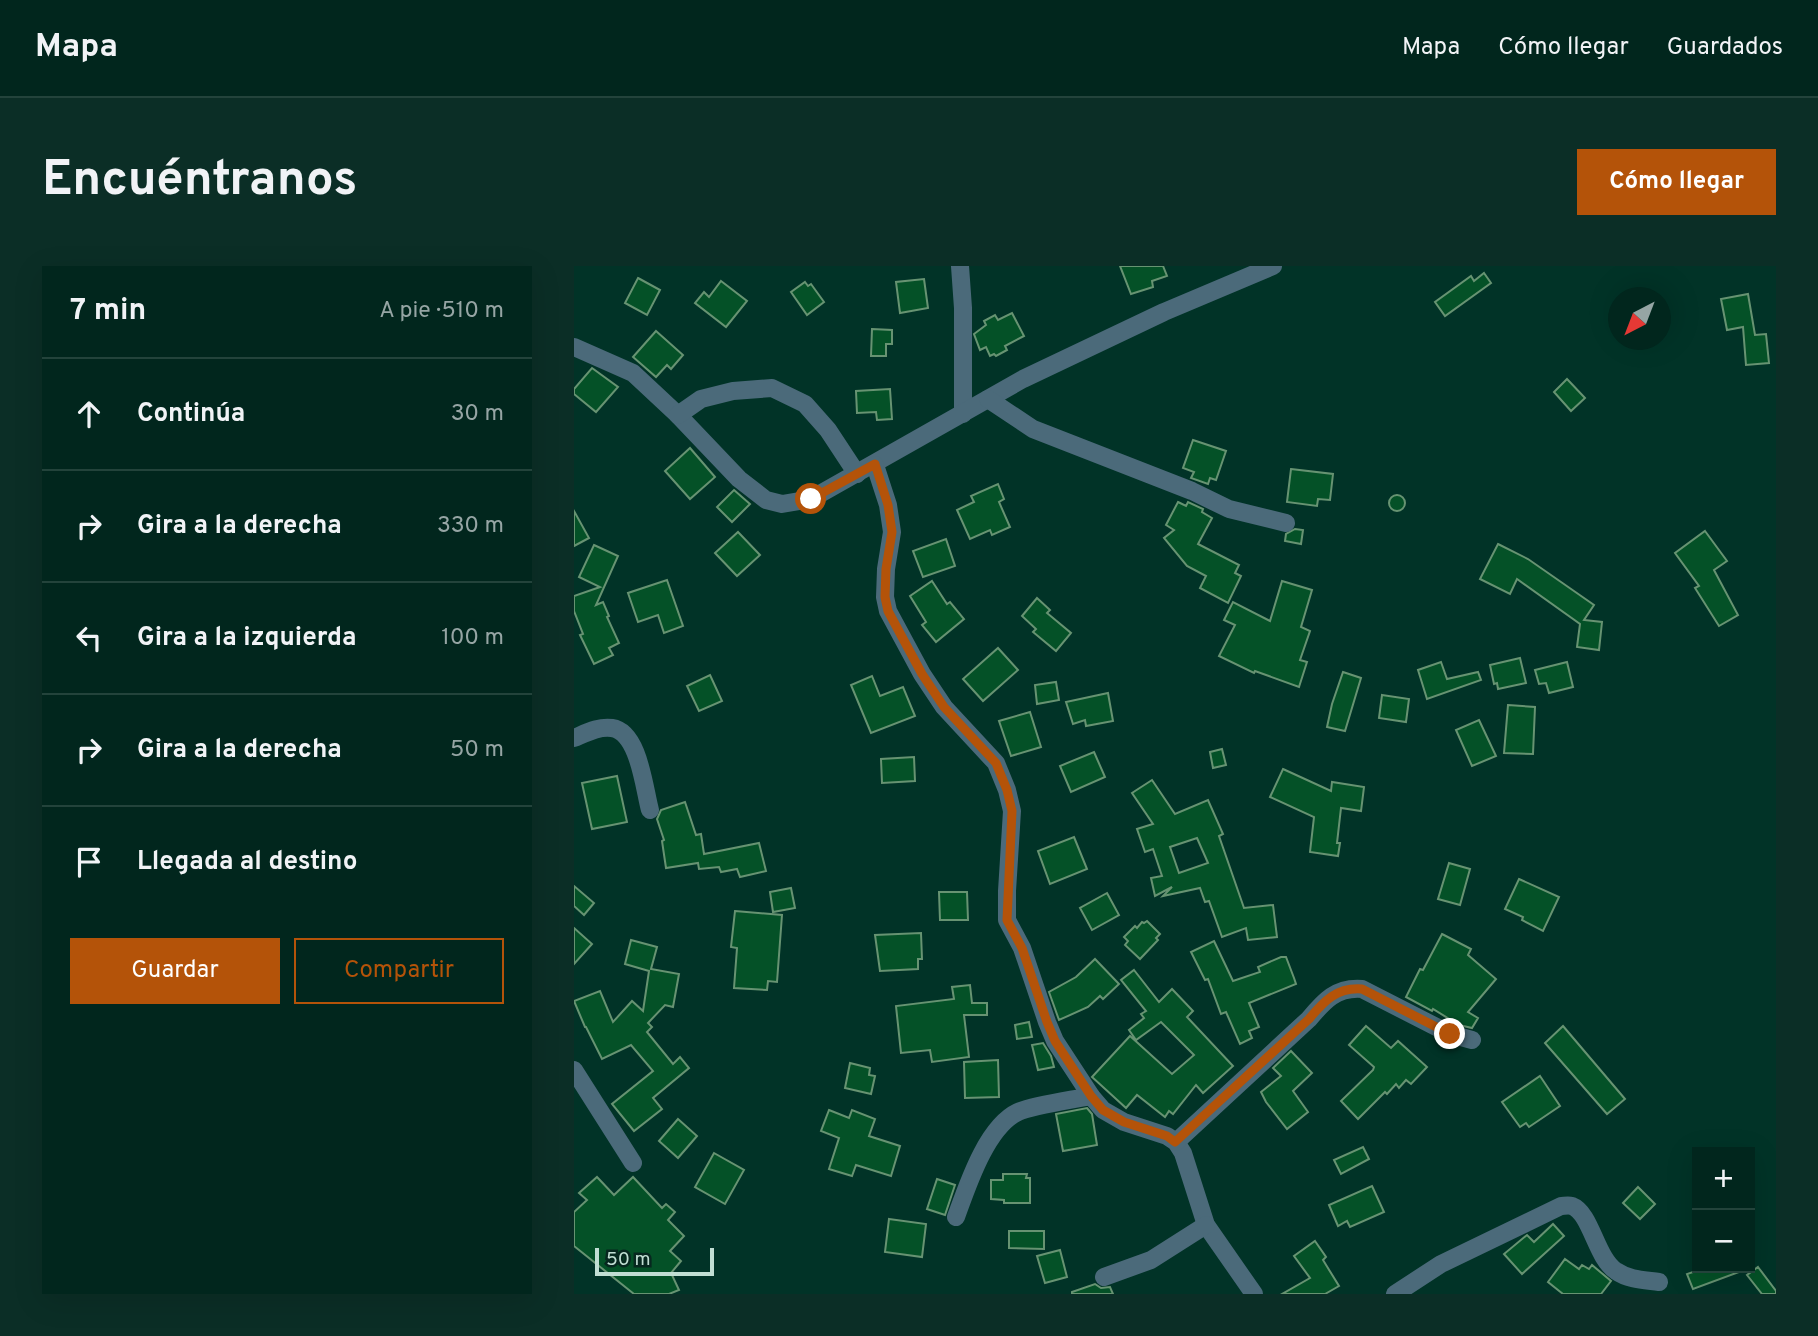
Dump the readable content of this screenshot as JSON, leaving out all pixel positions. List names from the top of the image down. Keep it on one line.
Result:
{"scale_bar":"50 m","north":"bottom left","page":{"header":"Mapa","nav":["Mapa","Cómo llegar","Guardados"],"buttons":["Cómo llegar",["Guardar","Compartir"]],"title":"Encuéntranos","heading":["7 min","A pie · 510 m"],"list":[["Continúa","30 m"],["Gira a la derecha","330 m"],["Gira a la izquierda","100 m"],["Gira a la derecha","50 m"],"Llegada al destino"],"map_buttons":["+","−"],"scale":"50 m"}}
